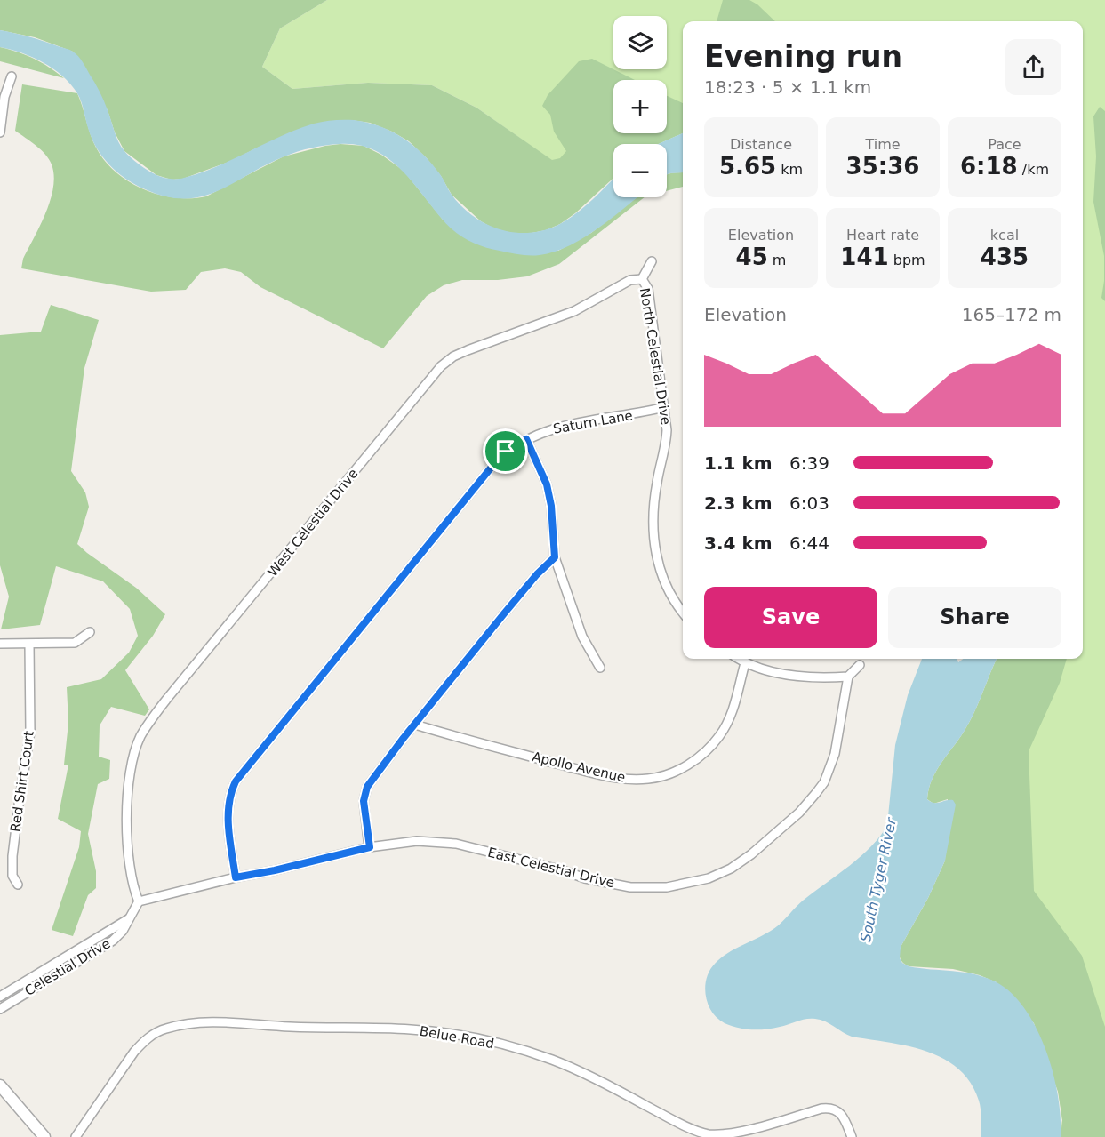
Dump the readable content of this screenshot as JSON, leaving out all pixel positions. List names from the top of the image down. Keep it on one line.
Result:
{"streets":{"street":["North Celestial Drive","Saturn Lane","West Celestial Drive","Apollo Avenue","Red Shirt Court","East Celestial Drive","Celestial Drive","Belue Road"]},"crossings":[["North Celestial Drive","Saturn Lane"],["North Celestial Drive","West Celestial Drive"],["Saturn Lane","East Celestial Drive"],["West Celestial Drive","East Celestial Drive"],["West Celestial Drive","Celestial Drive"],["East Celestial Drive","Celestial Drive"]],"water":["South Tyger River"],"page":{"map_buttons":["+","−"],"heading":["Evening run","18:23 · 5 × 1.1 km"],"stats":[["Distance","5.65 km"],["Time","35:36"],["Pace","6:18 /km"],["Elevation","45 m"],["Heart rate","141 bpm"],["kcal","435"]],"chart":["Elevation","165–172 m"],"list":[{"name":"1.1 km","note":"6:39"},{"name":"2.3 km","note":"6:03"},{"name":"3.4 km","note":"6:44"}],"buttons":["Save","Share"]}}
